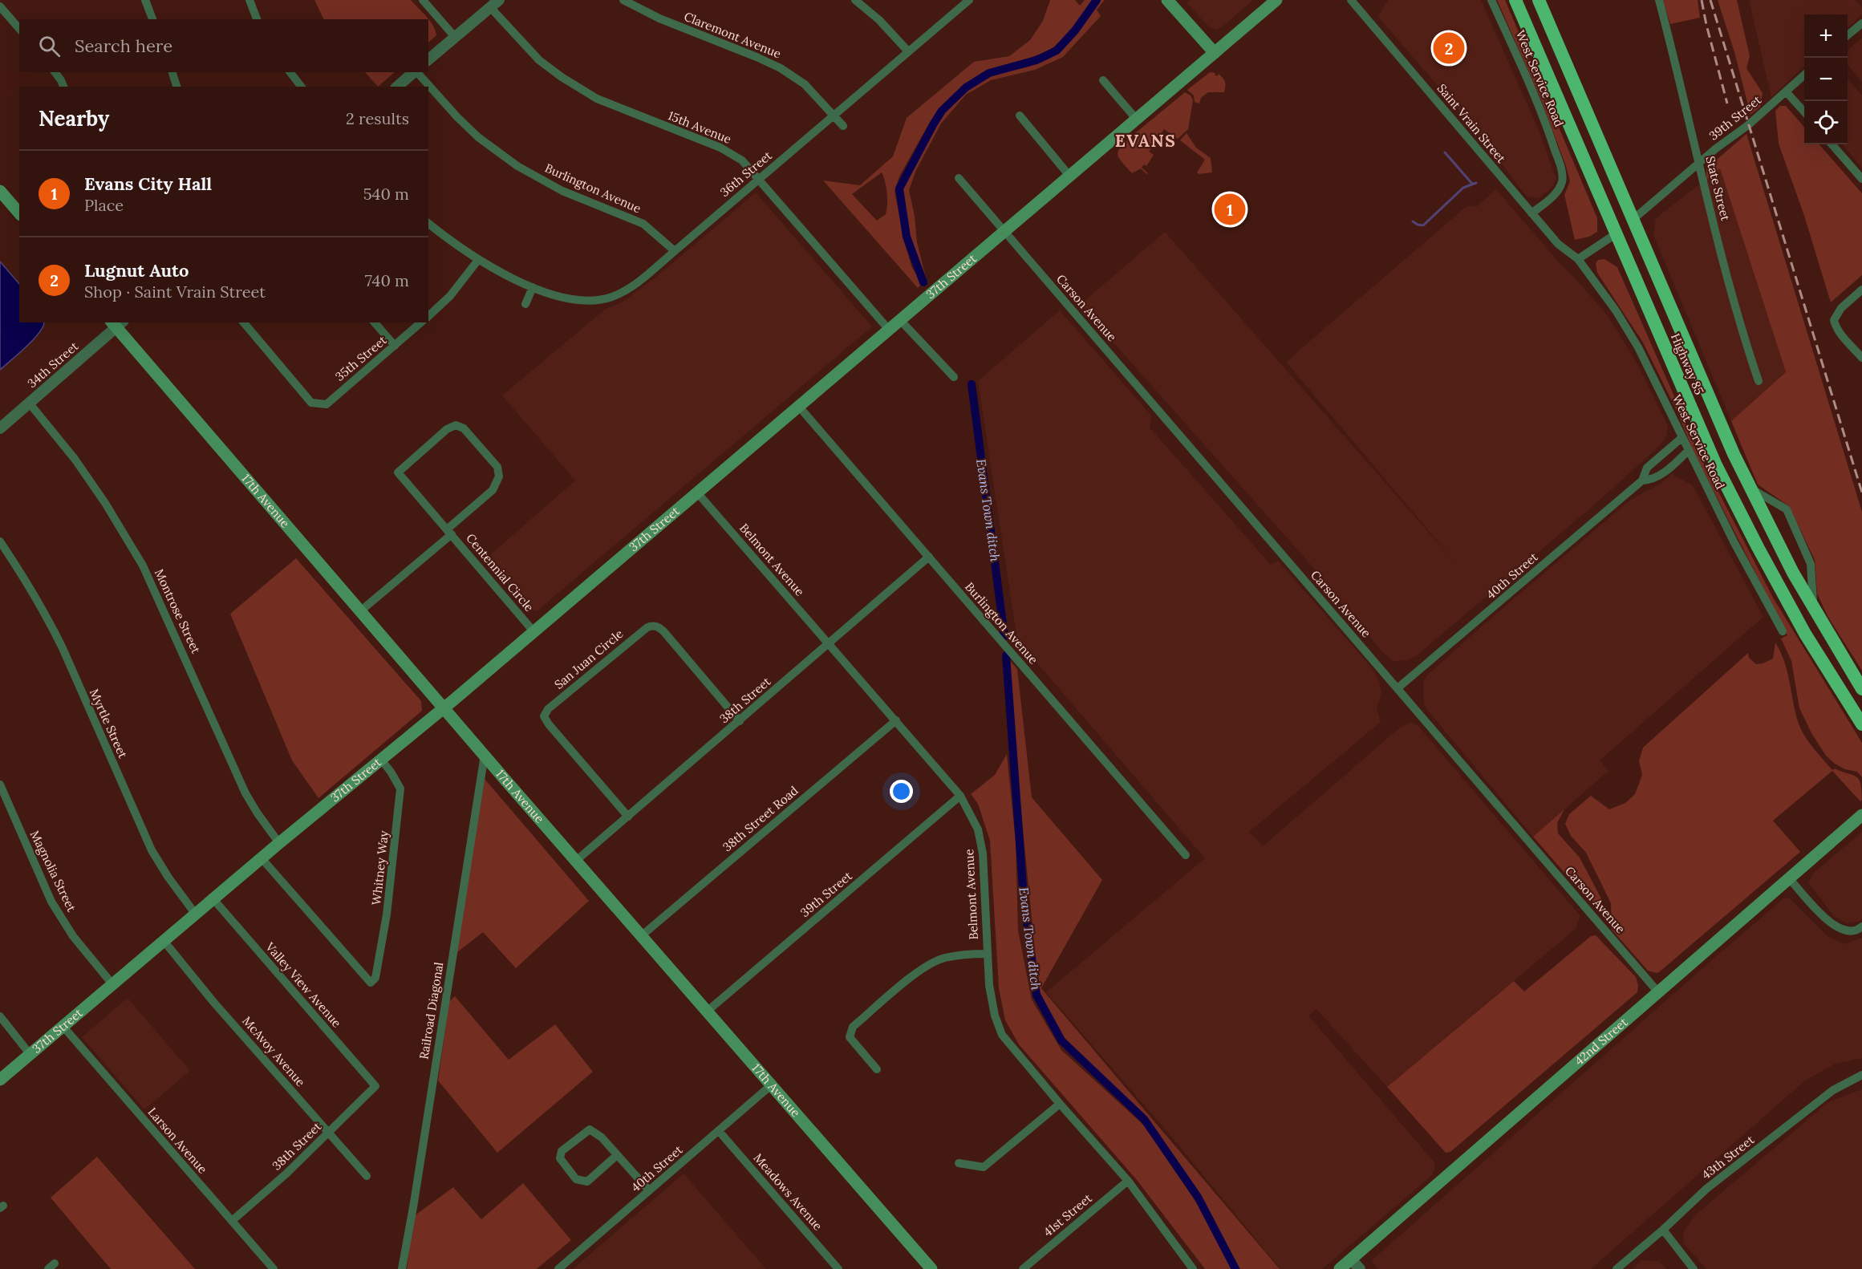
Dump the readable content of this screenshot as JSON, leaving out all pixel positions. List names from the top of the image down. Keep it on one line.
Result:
{"streets":{"highway":["Highway 85"],"main road":["37th Street","17th Avenue","42nd Street"],"street":["Claremont Avenue","West Service Road","39th Street","Saint Vrain Street","15th Avenue","36th Street","Burlington Avenue","State Street","Carson Avenue","35th Street","34th Street","Belmont Avenue","Centennial Circle","40th Street","Montrose Street","San Juan Circle","38th Street","Myrtle Street","38th Street Road","Whitney Way","Magnolia Street","Valley View Avenue","Railroad Diagonal","McAvoy Avenue","Larson Avenue","43th Street","Meadows Avenue","41st Street"]},"crossings":[["Claremont Avenue","36th Street"],["West Service Road","Saint Vrain Street"],["West Service Road","40th Street"],["39th Street","State Street"],["39th Street","Highway 85"],["39th Street","17th Avenue"],["39th Street","Belmont Avenue"],["15th Avenue","36th Street"],["15th Avenue","37th Street"],["36th Street","Burlington Avenue"],["Burlington Avenue","37th Street"],["Burlington Avenue","38th Street"],["37th Street","Carson Avenue"],["37th Street","17th Avenue"],["37th Street","Belmont Avenue"],["37th Street","Centennial Circle"],["37th Street","Montrose Street"],["37th Street","Myrtle Street"],["37th Street","Whitney Way"],["37th Street","Magnolia Street"],["37th Street","Valley View Avenue"],["37th Street","McAvoy Avenue"],["37th Street","Larson Avenue"],["Carson Avenue","40th Street"],["Carson Avenue","42nd Street"],["34th Street","17th Avenue"],["34th Street","Montrose Street"],["17th Avenue","40th Street"],["17th Avenue","38th Street"],["17th Avenue","38th Street Road"],["17th Avenue","Railroad Diagonal"],["Belmont Avenue","38th Street"],["Belmont Avenue","38th Street Road"],["Belmont Avenue","41st Street"],["40th Street","Meadows Avenue"],["San Juan Circle","38th Street"],["38th Street","Valley View Avenue"],["38th Street","McAvoy Avenue"],["38th Street","Larson Avenue"]],"districts":["EVANS"],"water":["Evans Town ditch"],"page":{"map_buttons":["+","−"],"search":"Search here","pins":["2","1"],"heading":["Nearby","2 results"],"list":[{"mark":"1","name":"Evans City Hall","note":"Place","value":"540 m"},{"mark":"2","name":"Lugnut Auto","note":"Shop · Saint Vrain Street","value":"740 m"}]}}
